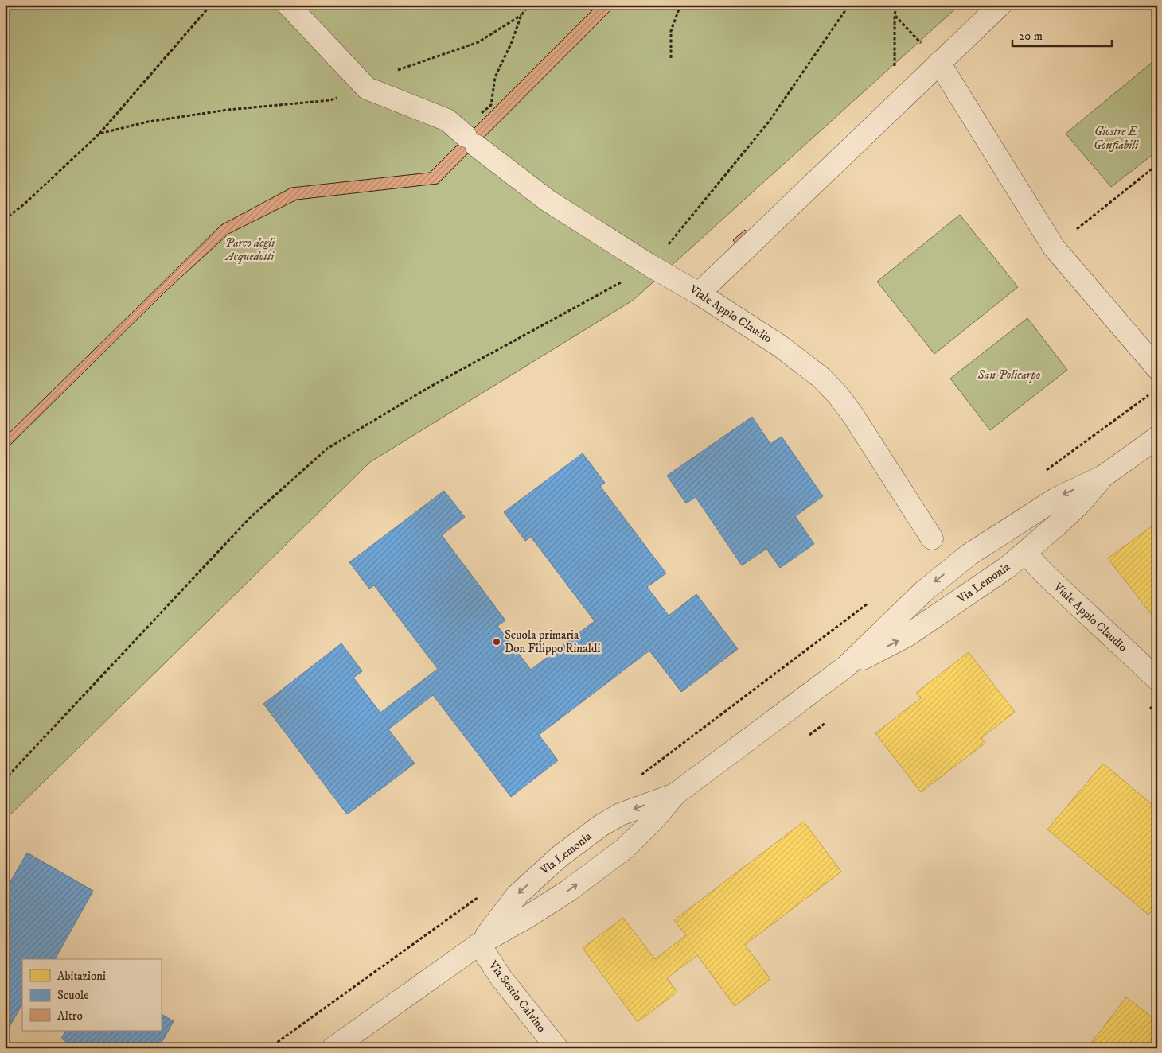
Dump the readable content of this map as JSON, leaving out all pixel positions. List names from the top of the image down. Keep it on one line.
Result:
{"streets":{"street":["Viale Appio Claudio","Via Lemonia","Via Sestio Calvino"]},"crossings":[["Viale Appio Claudio","Via Lemonia"],["Via Lemonia","Via Sestio Calvino"]],"parks":["Giostre E Gonfiabili","Parco degli Acquedotti","San Policarpo"],"places":["Scuola primaria Don Filippo Rinaldi"],"legend":["Abitazioni","Scuole","Altro"],"scale_bar":"20 m"}
